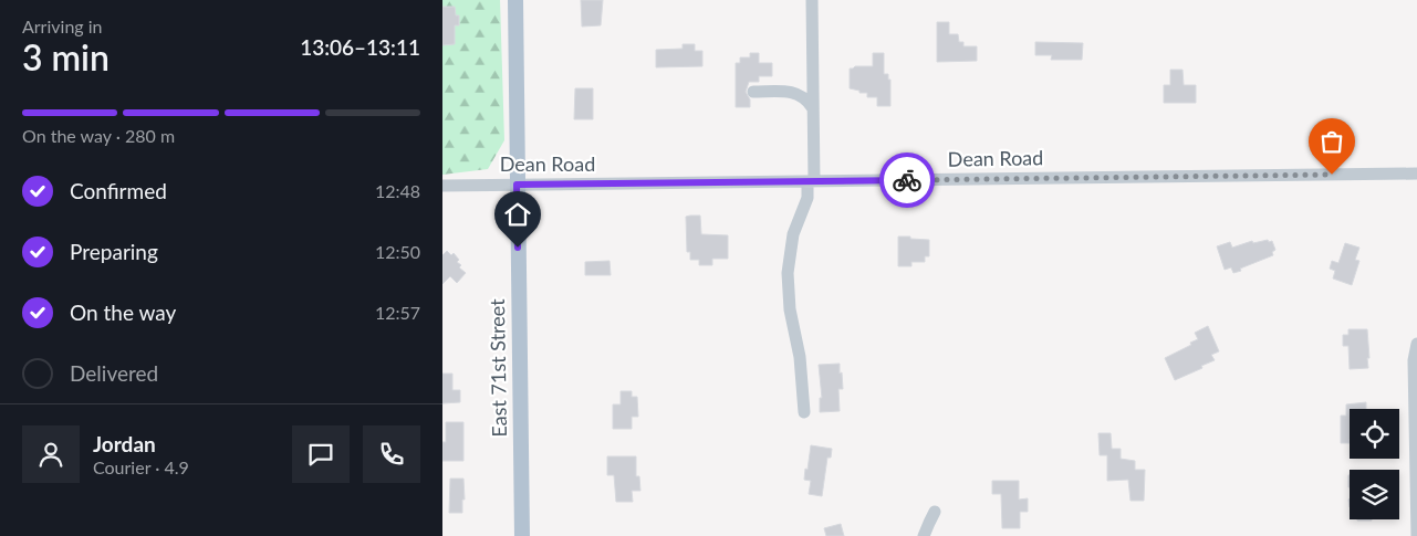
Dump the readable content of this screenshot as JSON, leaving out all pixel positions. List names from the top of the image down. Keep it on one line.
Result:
{"streets":{"main road":["East 71st Street"],"street":["Dean Road"]},"crossings":[["Dean Road","East 71st Street"]],"page":{"heading":["3 min","Arriving in","13:06–13:11"],"panel":["Jordan","Courier · 4.9"],"bar":"On the way · 280 m","list":[["Confirmed","12:48"],["Preparing","12:50"],["On the way","12:57"],"Delivered"]}}
